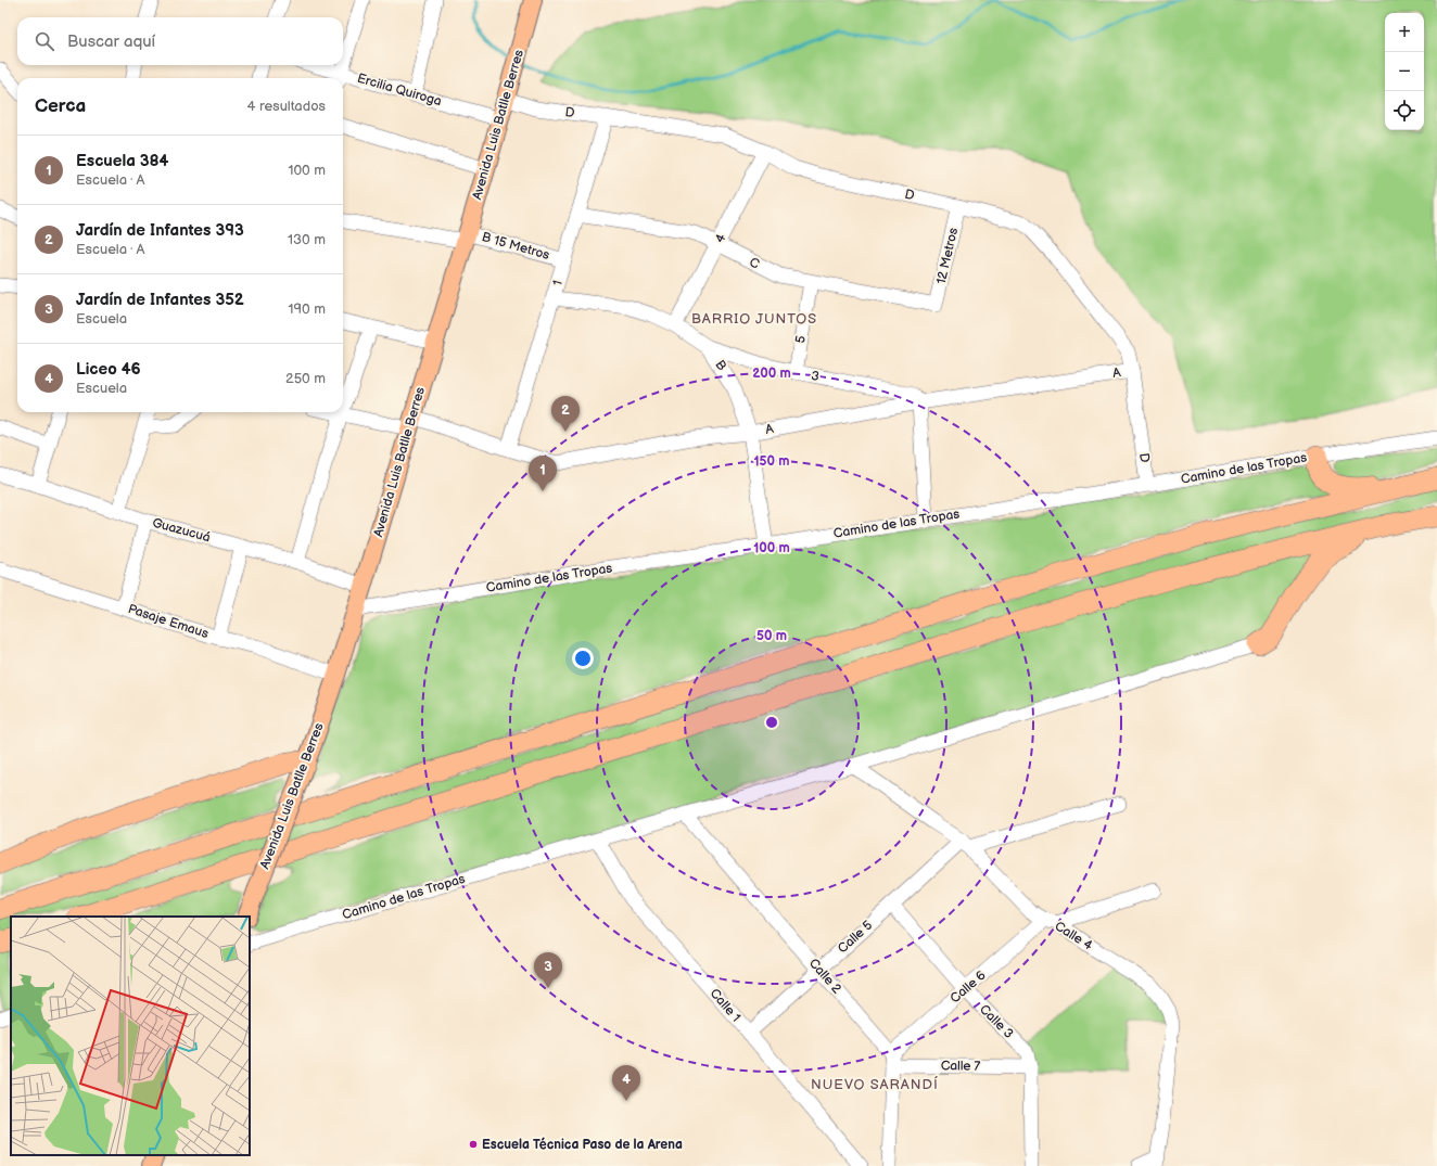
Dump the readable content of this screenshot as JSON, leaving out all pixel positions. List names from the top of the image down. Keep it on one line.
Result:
{"streets":{"main road":["Avenida Luis Batlle Berres"],"street":["Ercilia Quiroga","D","4","B 15 Metros","12 Metros","C","1","5","B","A","3","Camino de las Tropas","Guazucuá","Pasaje Emaus","Calle 4","Calle 5","Calle 2","Calle 6","Calle 1","Calle 3","Calle 7"]},"crossings":[["Ercilia Quiroga","Avenida Luis Batlle Berres"],["D","Avenida Luis Batlle Berres"],["D","4"],["D","12 Metros"],["D","1"],["D","A"],["D","Camino de las Tropas"],["Avenida Luis Batlle Berres","B 15 Metros"],["Avenida Luis Batlle Berres","A"],["Avenida Luis Batlle Berres","Camino de las Tropas"],["Avenida Luis Batlle Berres","Guazucuá"],["Avenida Luis Batlle Berres","Pasaje Emaus"],["4","C"],["4","B"],["B 15 Metros","1"],["12 Metros","C"],["C","1"],["C","5"],["1","B"],["1","A"],["5","3"],["B","A"],["B","3"],["B","Camino de las Tropas"],["A","3"],["Camino de las Tropas","Calle 4"],["Camino de las Tropas","Calle 2"],["Camino de las Tropas","Calle 1"],["Calle 4","Calle 5"],["Calle 4","Calle 6"],["Calle 5","Calle 2"],["Calle 5","Calle 1"],["Calle 5","Calle 3"],["Calle 2","Calle 6"],["Calle 2","Calle 7"],["Calle 6","Calle 3"],["Calle 6","Calle 7"],["Calle 3","Calle 7"]],"districts":["BARRIO JUNTOS","NUEVO SARANDÍ"],"places":["Escuela Técnica Paso de la Arena"],"page":{"map_buttons":["+","−"],"search":"Buscar aquí","heading":["Cerca","4 resultados"],"list":[{"mark":"1","name":"Escuela 384","note":"Escuela · A","value":"100 m"},{"mark":"2","name":"Jardín de Infantes 393","note":"Escuela · A","value":"130 m"},{"mark":"3","name":"Jardín de Infantes 352","note":"Escuela","value":"190 m"},{"mark":"4","name":"Liceo 46","note":"Escuela","value":"250 m"}],"pins":["2","1","3","4"]},"rings":["200 m","150 m","100 m","50 m"]}
